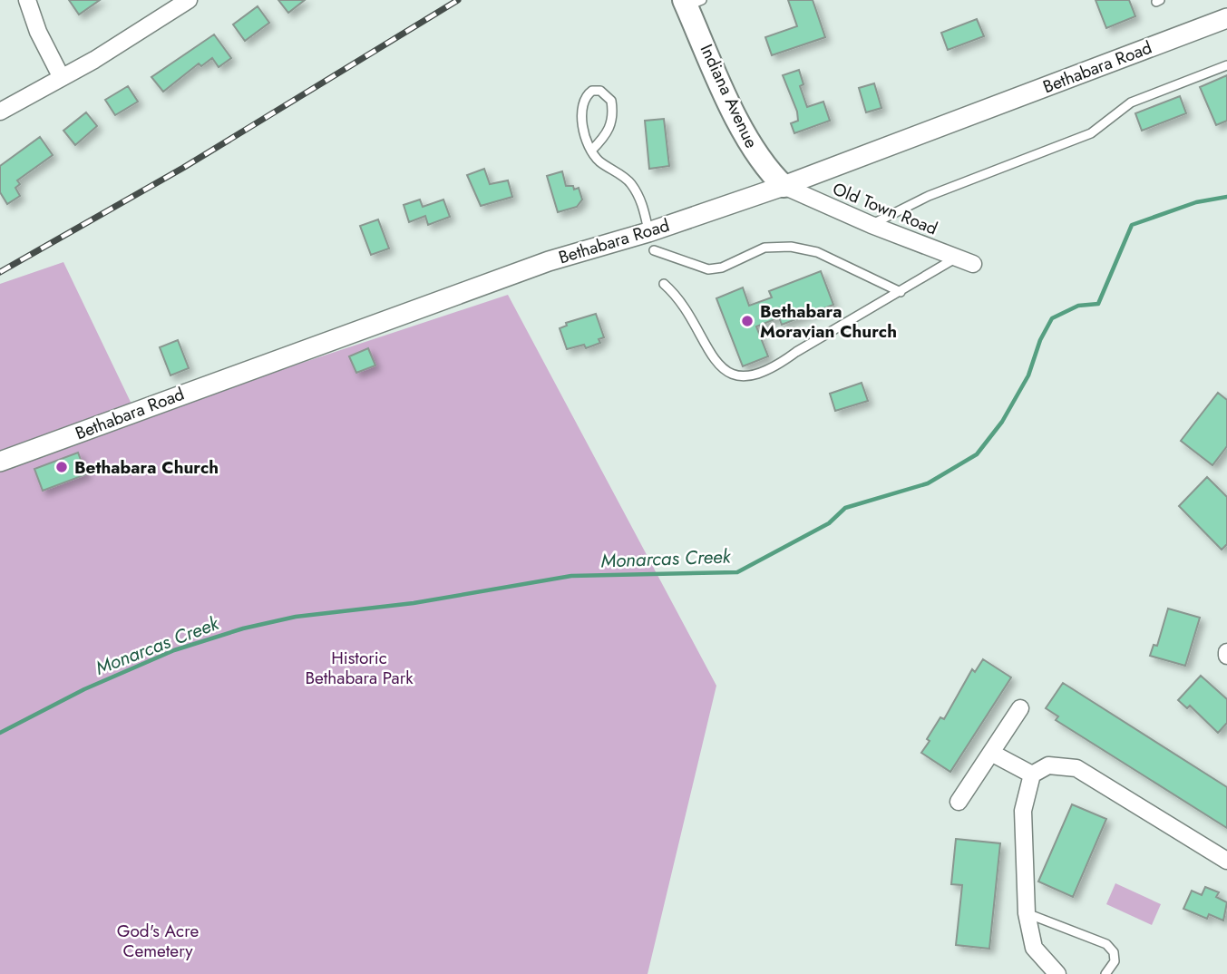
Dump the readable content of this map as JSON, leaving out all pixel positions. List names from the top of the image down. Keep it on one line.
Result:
{"streets":{"main road":["Indiana Avenue"],"street":["Bethabara Road","Old Town Road"]},"crossings":[["Bethabara Road","Indiana Avenue"],["Bethabara Road","Old Town Road"],["Indiana Avenue","Old Town Road"]],"water":["Monarcas Creek"],"parks":["Historic Bethabara Park","God's Acre Cemetery"],"places":["Bethabara Moravian Church","Bethabara Church"]}
